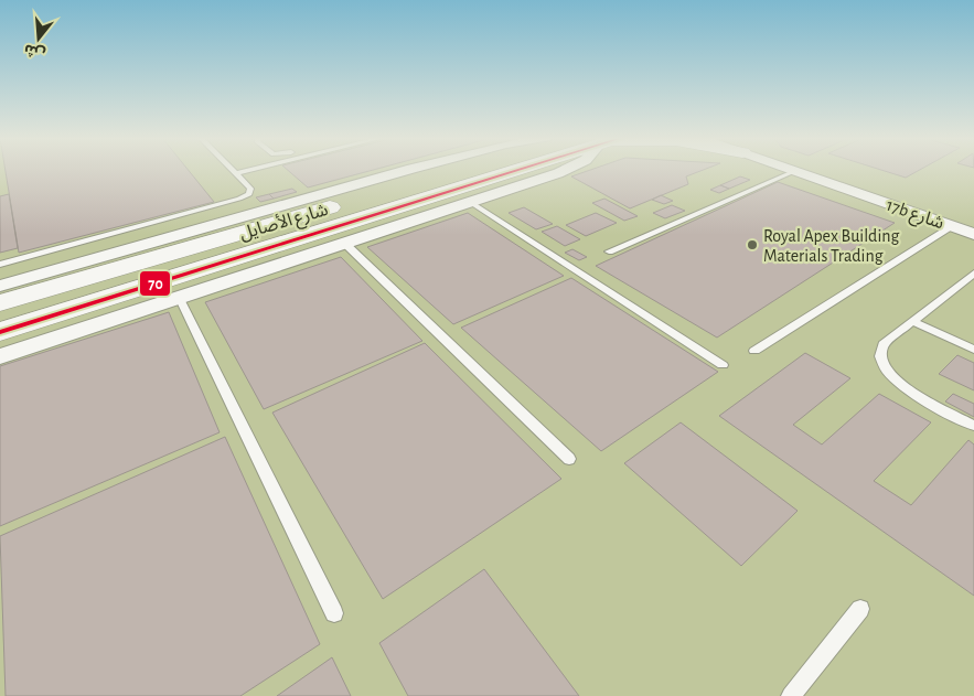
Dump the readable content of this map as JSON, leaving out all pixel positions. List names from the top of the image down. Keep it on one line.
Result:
{"streets":{"main road":["شارع الأصايل"],"street":["17b شارع"]},"places":["Royal Apex Building Materials Trading"],"lines":["transit line 70"],"north":"bottom"}
